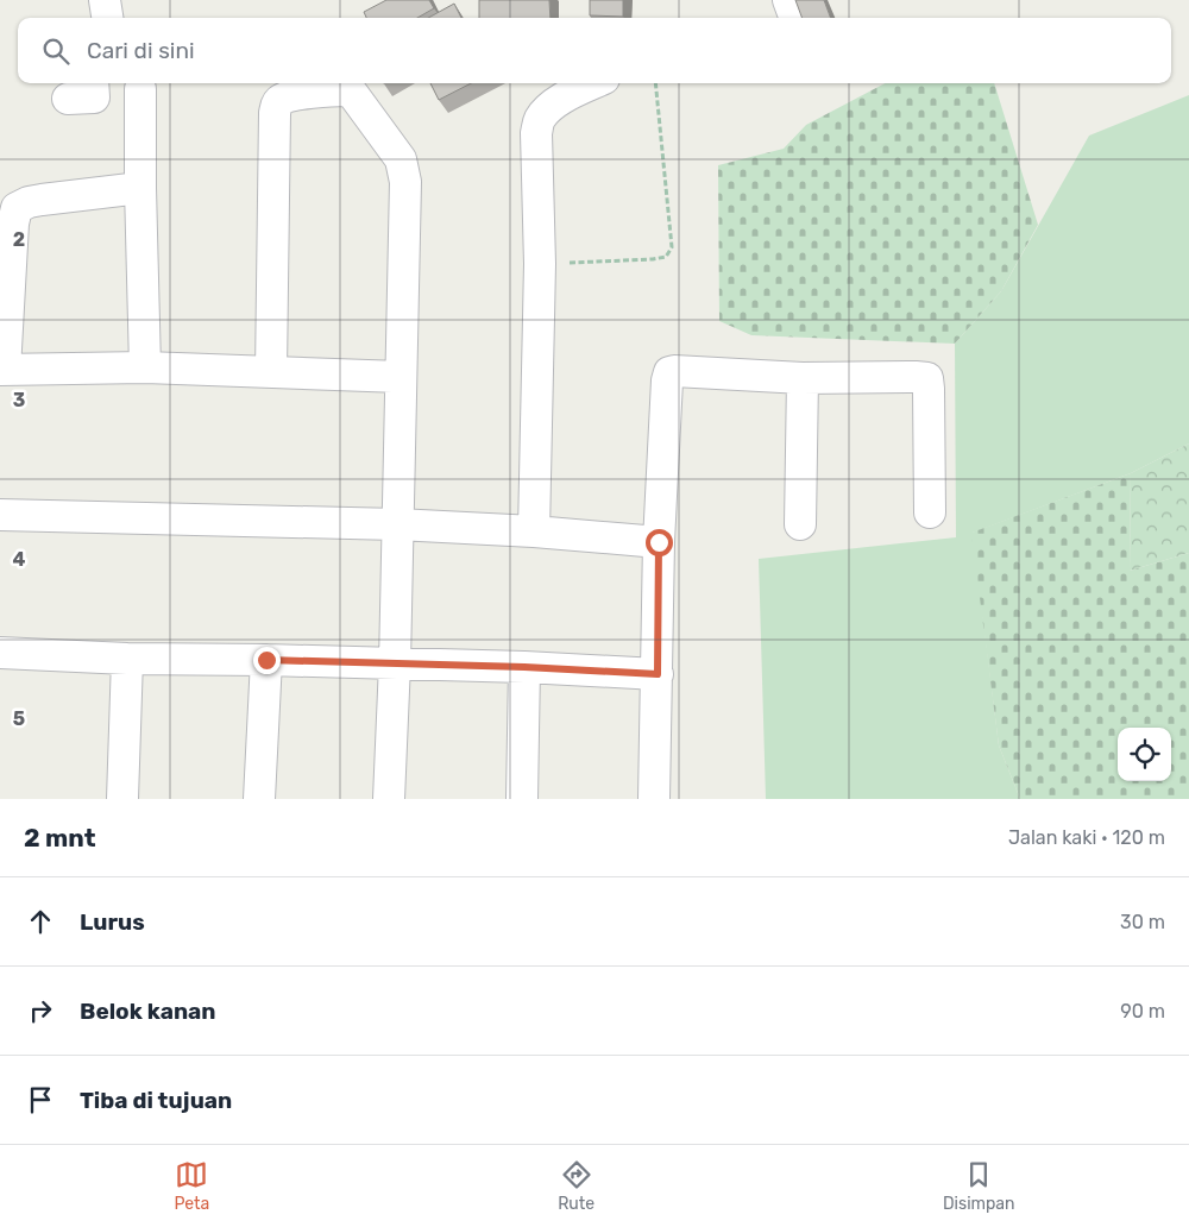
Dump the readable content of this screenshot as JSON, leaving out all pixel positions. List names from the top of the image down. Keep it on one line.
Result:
{"page":{"search":"Cari di sini","heading":["2 mnt","Jalan kaki · 120 m"],"list":[["Lurus","30 m"],["Belok kanan","90 m"],"Tiba di tujuan"],"nav":["Peta","Rute","Disimpan"]},"grid":{"rows":["2","3","4","5"]}}
